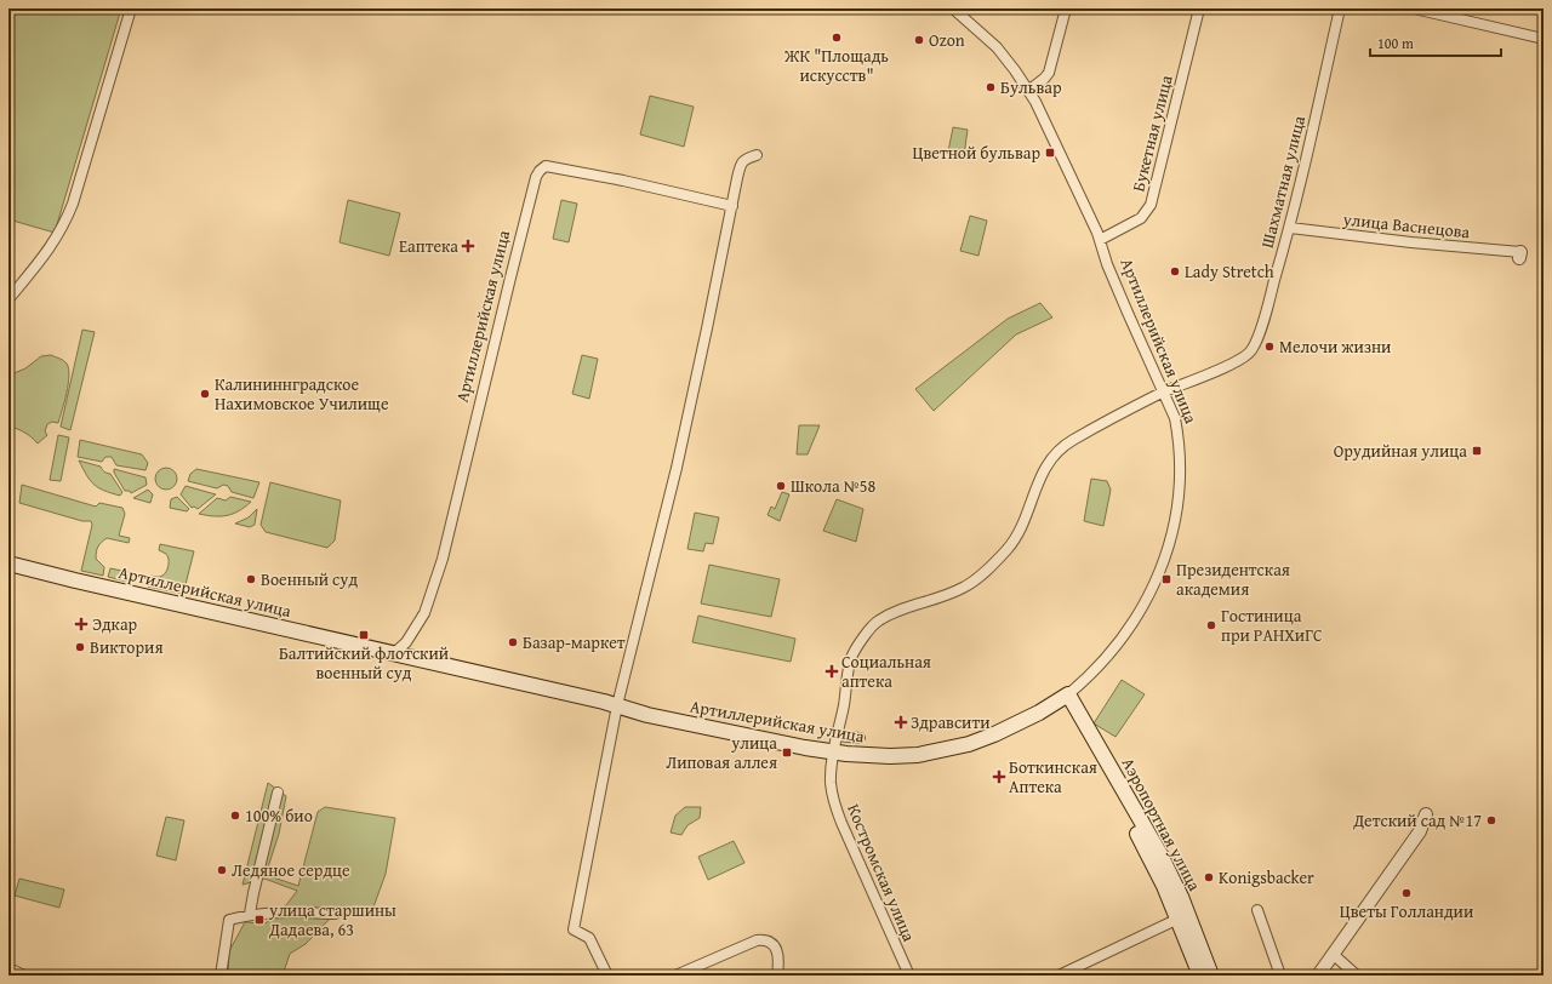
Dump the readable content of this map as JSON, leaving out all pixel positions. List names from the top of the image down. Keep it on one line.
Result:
{"streets":{"main road":["Артиллерийская улица","Аэропортная улица"],"street":["Букетная улица","Шахматная улица","улица Васнецова","Костромская улица"]},"crossings":[["Букетная улица","Артиллерийская улица"],["Шахматная улица","улица Васнецова"],["Шахматная улица","Артиллерийская улица"],["Артиллерийская улица","Аэропортная улица"],["Артиллерийская улица","Костромская улица"]],"places":{"other":["ЖК \"Площадь искусств\"","Ozon","Бульвар","Lady Stretch","Мелочи жизни","Калининнградское Нахимовское Училище","Школа №58","Военный суд","Гостиница при РАНХиГС","Базар-маркет","Виктория","100% био","Детский сад №17","Ледяное сердце","Konigsbacker","Цветы Голландии"],"transit":["Цветной бульвар","Орудийная улица","Президентская академия","Балтийский флотский военный суд","улица Липовая аллея","улица старшины Дадаева, 63"],"health":["Еаптека","Эдкар","Социальная аптека","Здравсити","Боткинская Аптека"]},"scale_bar":"100 m"}
